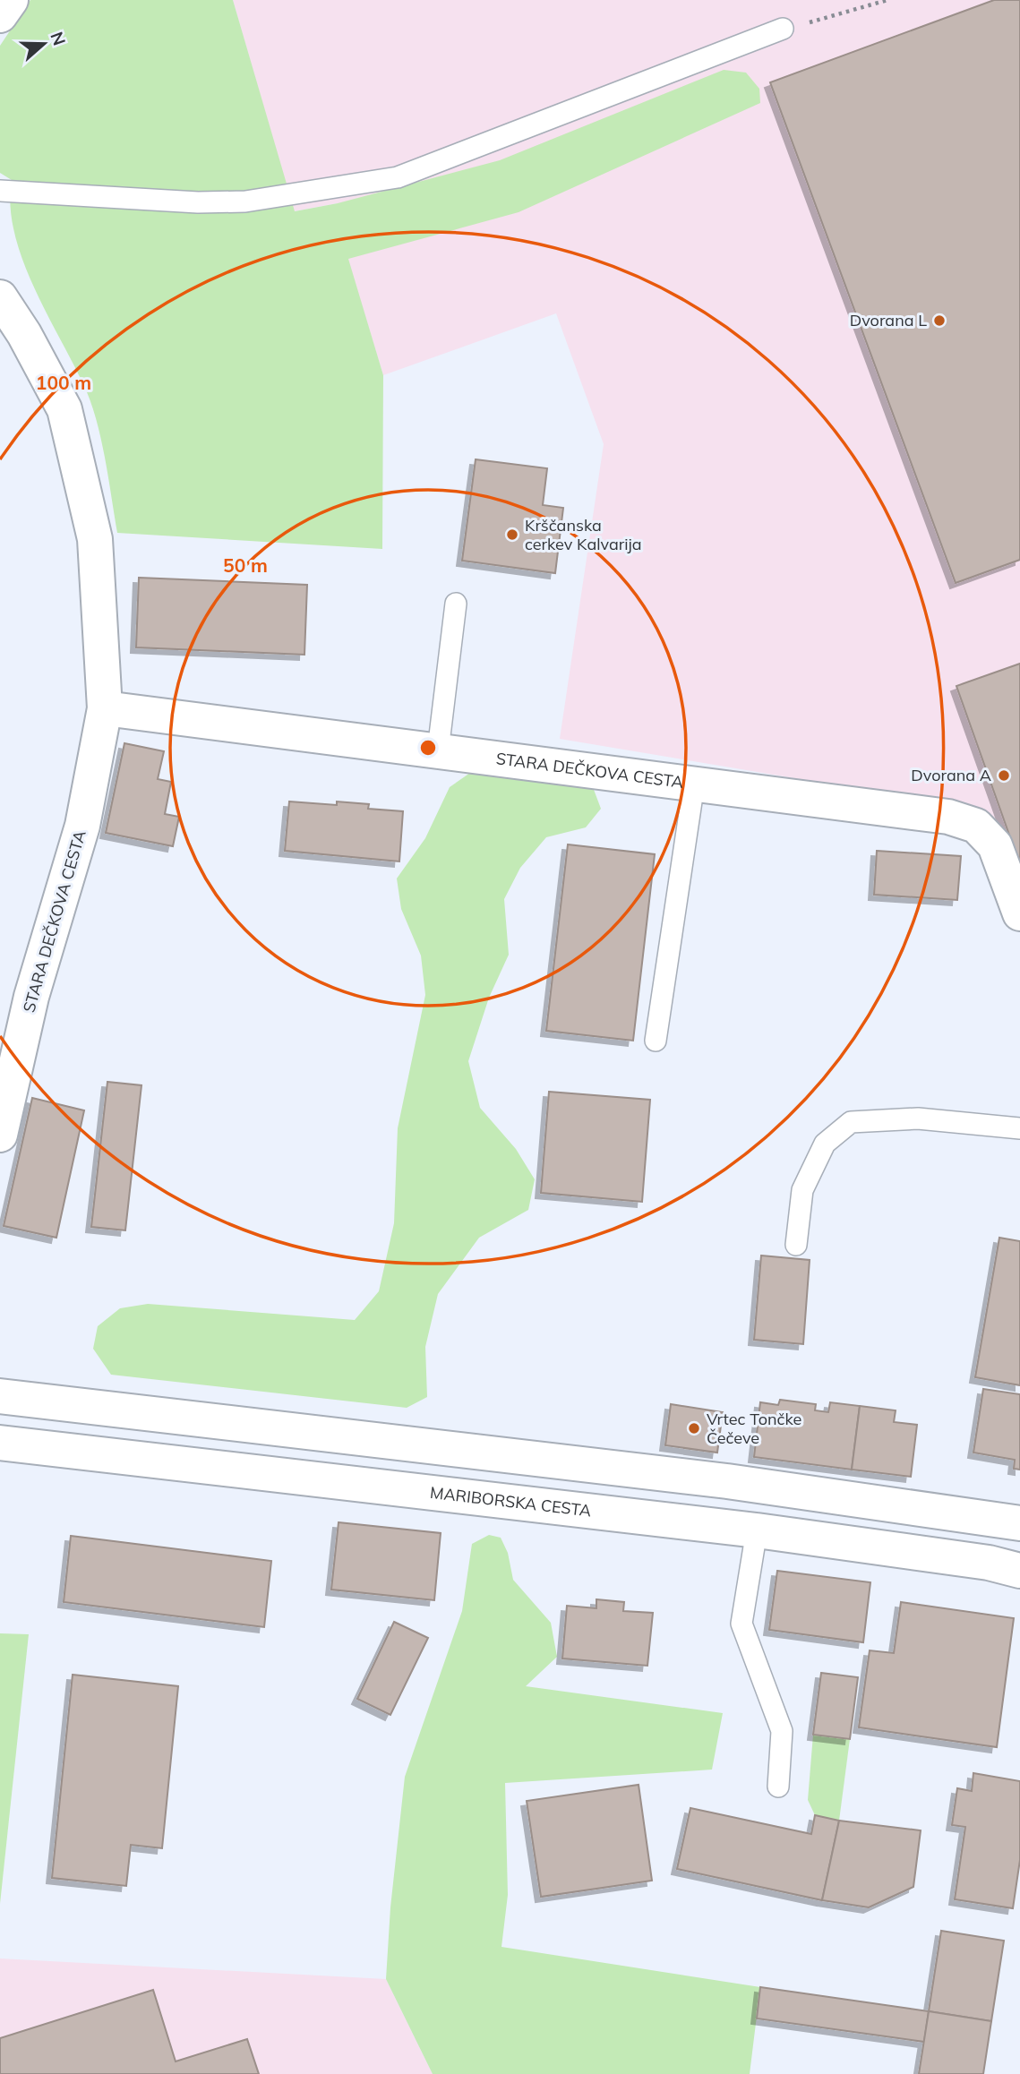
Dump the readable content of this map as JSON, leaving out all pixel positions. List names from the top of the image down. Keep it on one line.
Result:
{"streets":{"main road":["STARA DEČKOVA CESTA","MARIBORSKA CESTA"]},"places":["Dvorana L","Krščanska cerkev Kalvarija","Dvorana A","Vrtec Tončke Čečeve"],"north":"right","rings":["100 m","50 m"]}
